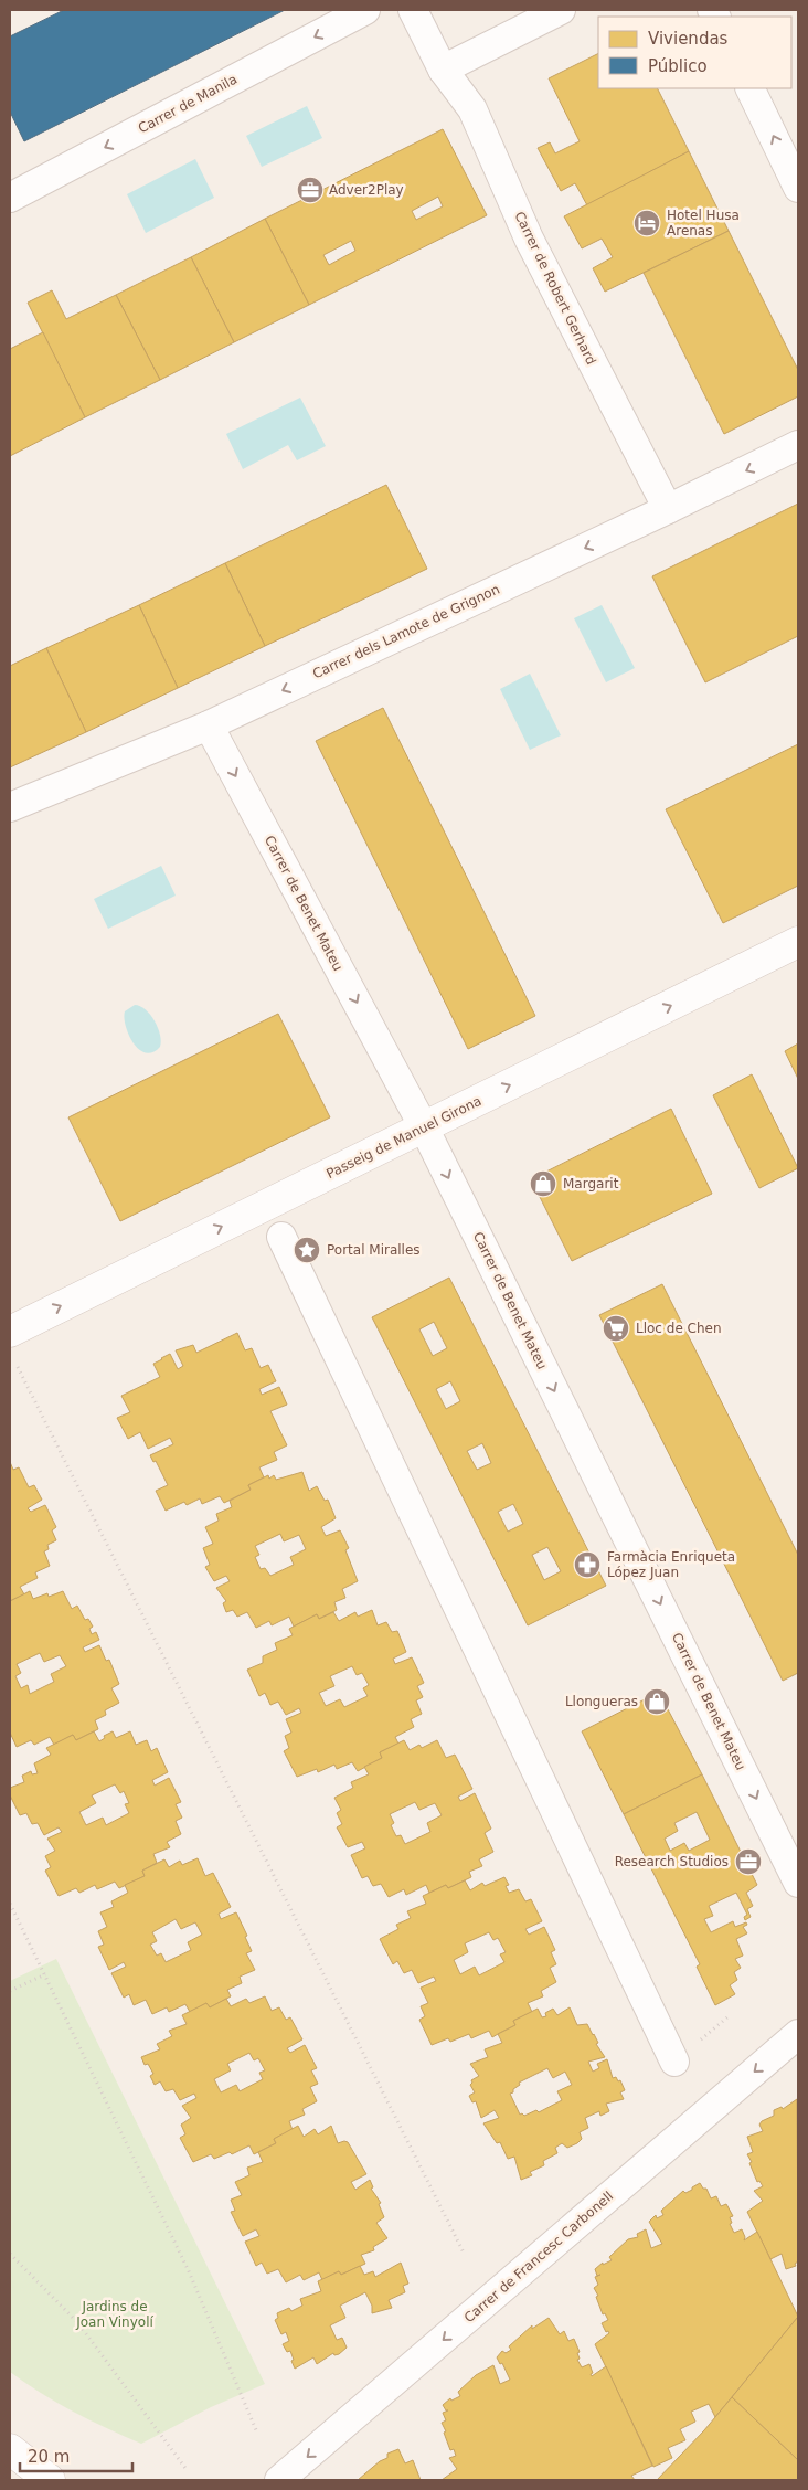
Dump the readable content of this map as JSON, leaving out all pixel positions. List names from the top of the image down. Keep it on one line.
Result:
{"streets":{"street":["Carrer de Manila","Carrer de Robert Gerhard","Carrer dels Lamote de Grignon","Carrer de Benet Mateu","Passeig de Manuel Girona","Carrer de Francesc Carbonell"]},"crossings":[["Carrer de Robert Gerhard","Carrer dels Lamote de Grignon"],["Carrer dels Lamote de Grignon","Carrer de Benet Mateu"],["Carrer de Benet Mateu","Passeig de Manuel Girona"]],"one_way":["Carrer de Manila","Carrer dels Lamote de Grignon","Passeig de Manuel Girona","Carrer de Francesc Carbonell"],"parks":["Jardins de Joan Vinyolí"],"places":{"office":["Adver2Play","Research Studios"],"hotel":["Hotel Husa Arenas"],"shop":["Margarit","Llongueras"],"place":["Portal Miralles"],"supermarket":["Lloc de Chen"],"pharmacy":["Farmàcia Enriqueta López Juan"]},"legend":["Viviendas","Público"],"scale_bar":"20 m"}
